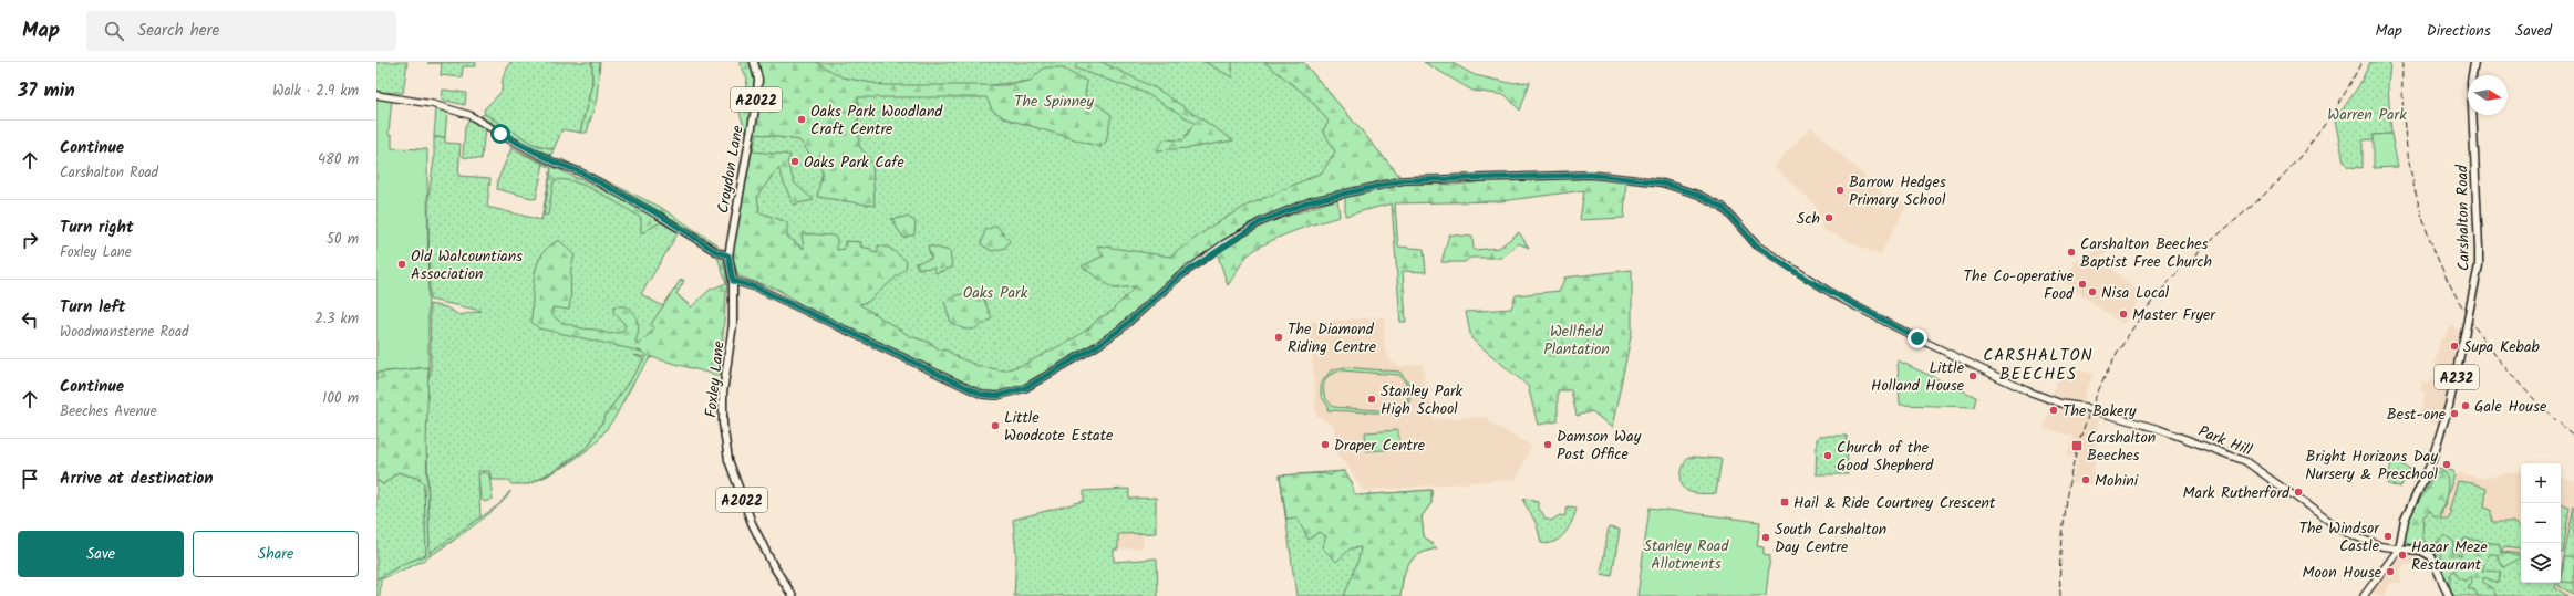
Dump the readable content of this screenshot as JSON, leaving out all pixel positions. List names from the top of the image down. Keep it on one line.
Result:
{"streets":{"main road":["A2022","Croydon Lane","Carshalton Road","A232","Foxley Lane","Park Hill"]},"crossings":[["Croydon Lane","Foxley Lane"],["Carshalton Road","Park Hill"],["Foxley Lane","Park Hill"]],"districts":["CARSHALTON BEECHES"],"parks":["The Spinney","Warren Park","Oaks Park","Wellfield Plantation","Stanley Road Allotments"],"places":{"other":["Oaks Park Woodland Craft Centre","Oaks Park Cafe","Barrow Hedges Primary School","Sch","Carshalton Beeches Baptist Free Church","Old Walcountians Association","The Co-operative Food","Nisa Local","Master Fryer","The Diamond Riding Centre","Supa Kebab","Little Holland House","Stanley Park High School","Gale House","The Bakery","Best-one","Little Woodcote Estate","Draper Centre","Damson Way Post Office","Church of the Good Shepherd","Bright Horizons Day Nursery & Preschool","Mohini","Mark Rutherford","The Windsor Castle","South Carshalton Day Centre","Hazar Meze Restaurant","Moon House"],"transit":["Carshalton Beeches","Hail & Ride Courtney Crescent"]},"north":"right","page":{"header":"Map","search":"Search here","nav":["Map","Directions","Saved"],"heading":["37 min","Walk · 2.9 km"],"list":[["Continue","Carshalton Road","480 m"],["Turn right","Foxley Lane","50 m"],["Turn left","Woodmansterne Road","2.3 km"],["Continue","Beeches Avenue","100 m"],"Arrive at destination"],"map_buttons":["+","−"],"buttons":["Save","Share"]}}
